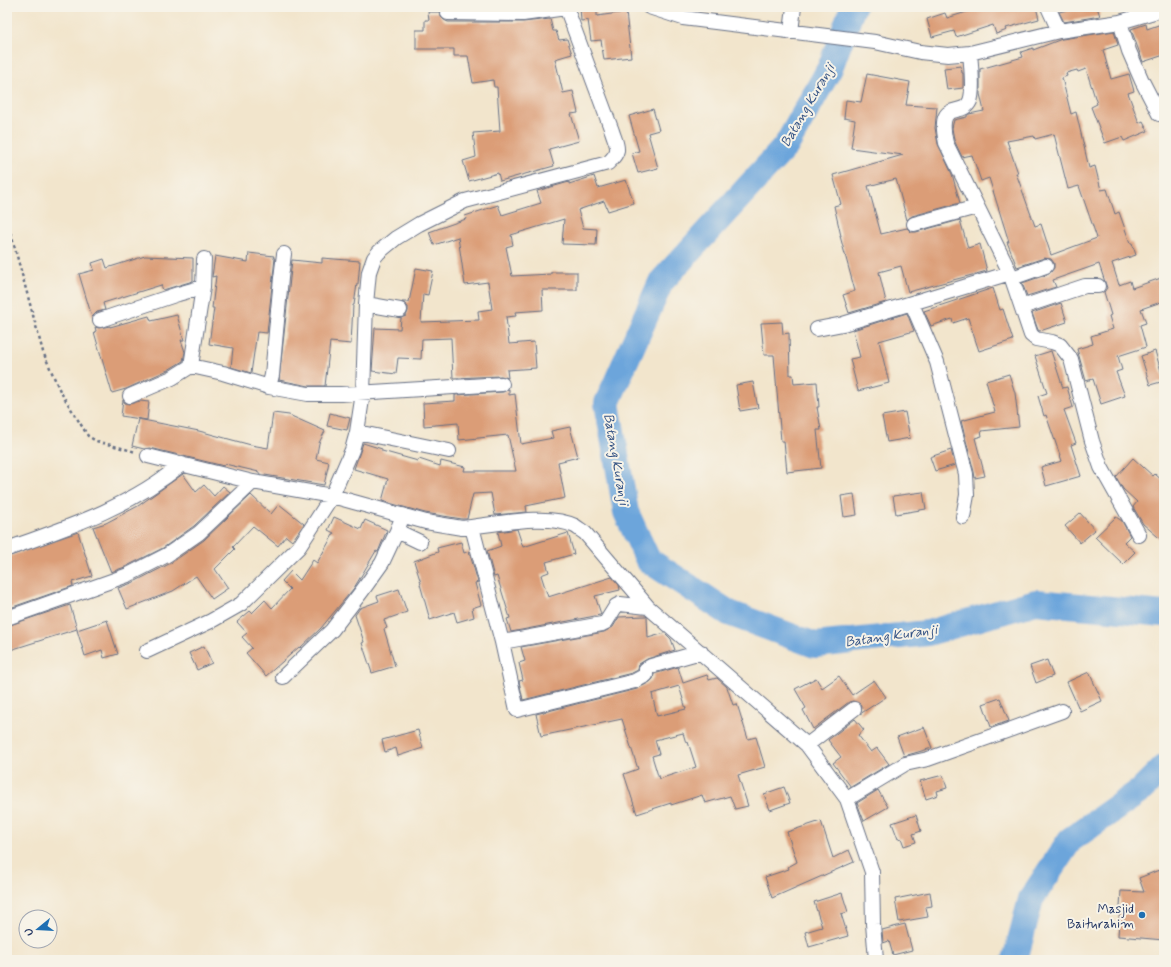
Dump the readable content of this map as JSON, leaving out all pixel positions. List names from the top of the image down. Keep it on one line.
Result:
{"water":["Batang Kuranji"],"places":["Masjid Baiturahim"],"north":"left"}
